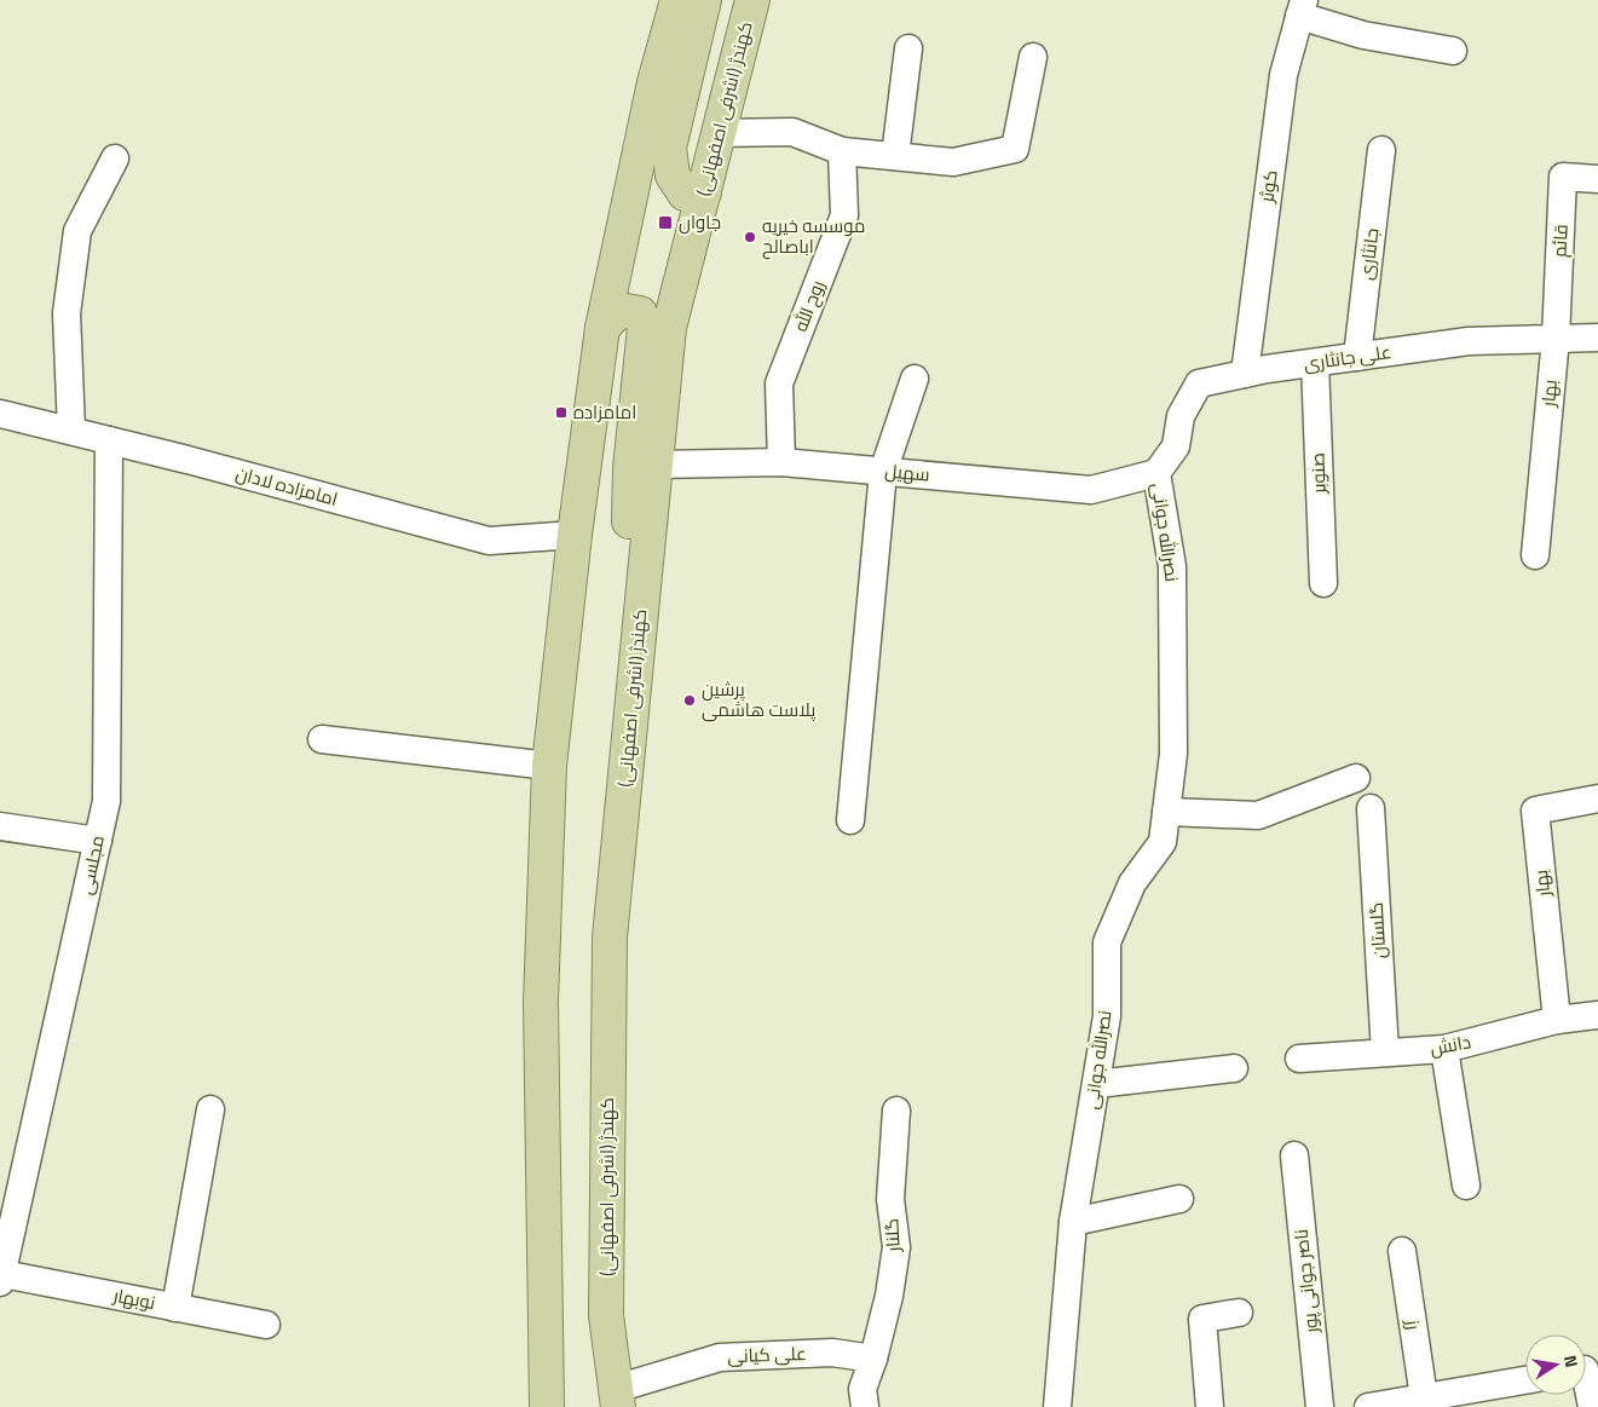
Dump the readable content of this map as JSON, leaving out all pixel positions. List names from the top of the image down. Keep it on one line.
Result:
{"streets":{"main road":["کهندژ (اشرفی اصفهانی)"],"street":["کوثر","قائم","جانثاری","روح الله","علی جانثاری","بهار","سهیل","صنوبر","امامزاده لادان","نصرالله جوانی","مجلسی","گلستان","دانش","گلنار","ناصر جوانی پور","نوبهار","رز","علی کیانی"]},"crossings":[["کهندژ (اشرفی اصفهانی)","سهیل"],["کهندژ (اشرفی اصفهانی)","علی کیانی"],["کوثر","علی جانثاری"],["قائم","علی جانثاری"],["قائم","بهار"],["جانثاری","علی جانثاری"],["روح الله","سهیل"],["علی جانثاری","بهار"],["علی جانثاری","سهیل"],["علی جانثاری","صنوبر"],["علی جانثاری","نصرالله جوانی"],["بهار","دانش"],["سهیل","نصرالله جوانی"],["امامزاده لادان","مجلسی"],["مجلسی","نوبهار"],["گلستان","دانش"],["گلنار","علی کیانی"]],"places":{"transit":["جاوان","امامزاده"],"other":["موسسه خیریه اباصالح","پرشین پلاست هاشمی"]},"north":"right"}
